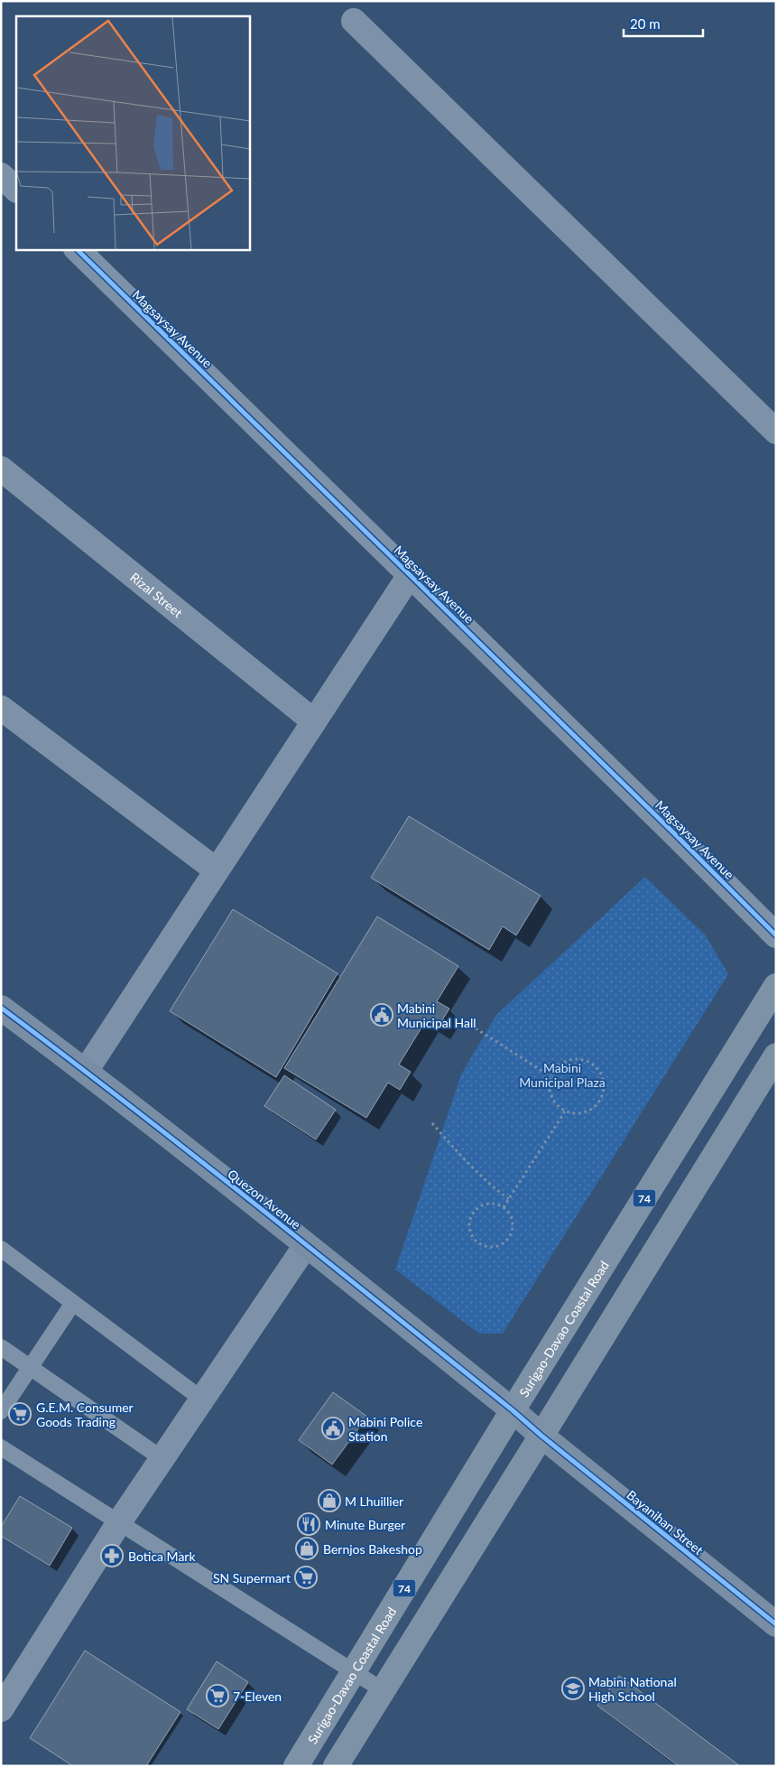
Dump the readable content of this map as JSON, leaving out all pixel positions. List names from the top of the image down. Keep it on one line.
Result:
{"streets":{"highway":["74","Surigao-Davao Coastal Road"],"street":["Magsaysay Avenue","Rizal Street","Quezon Avenue","Bayanihan Street"]},"crossings":[["Quezon Avenue","Surigao-Davao Coastal Road"],["Quezon Avenue","Bayanihan Street"]],"parks":["Mabini Municipal Plaza"],"places":{"public building":["Mabini Municipal Hall","Mabini Police Station"],"supermarket":["G.E.M. Consumer Goods Trading","SN Supermart","7-Eleven"],"shop":["M Lhuillier","Bernjos Bakeshop"],"restaurant":["Minute Burger"],"pharmacy":["Botica Mark"],"school or university":["Mabini National High School"]},"scale_bar":"20 m"}
